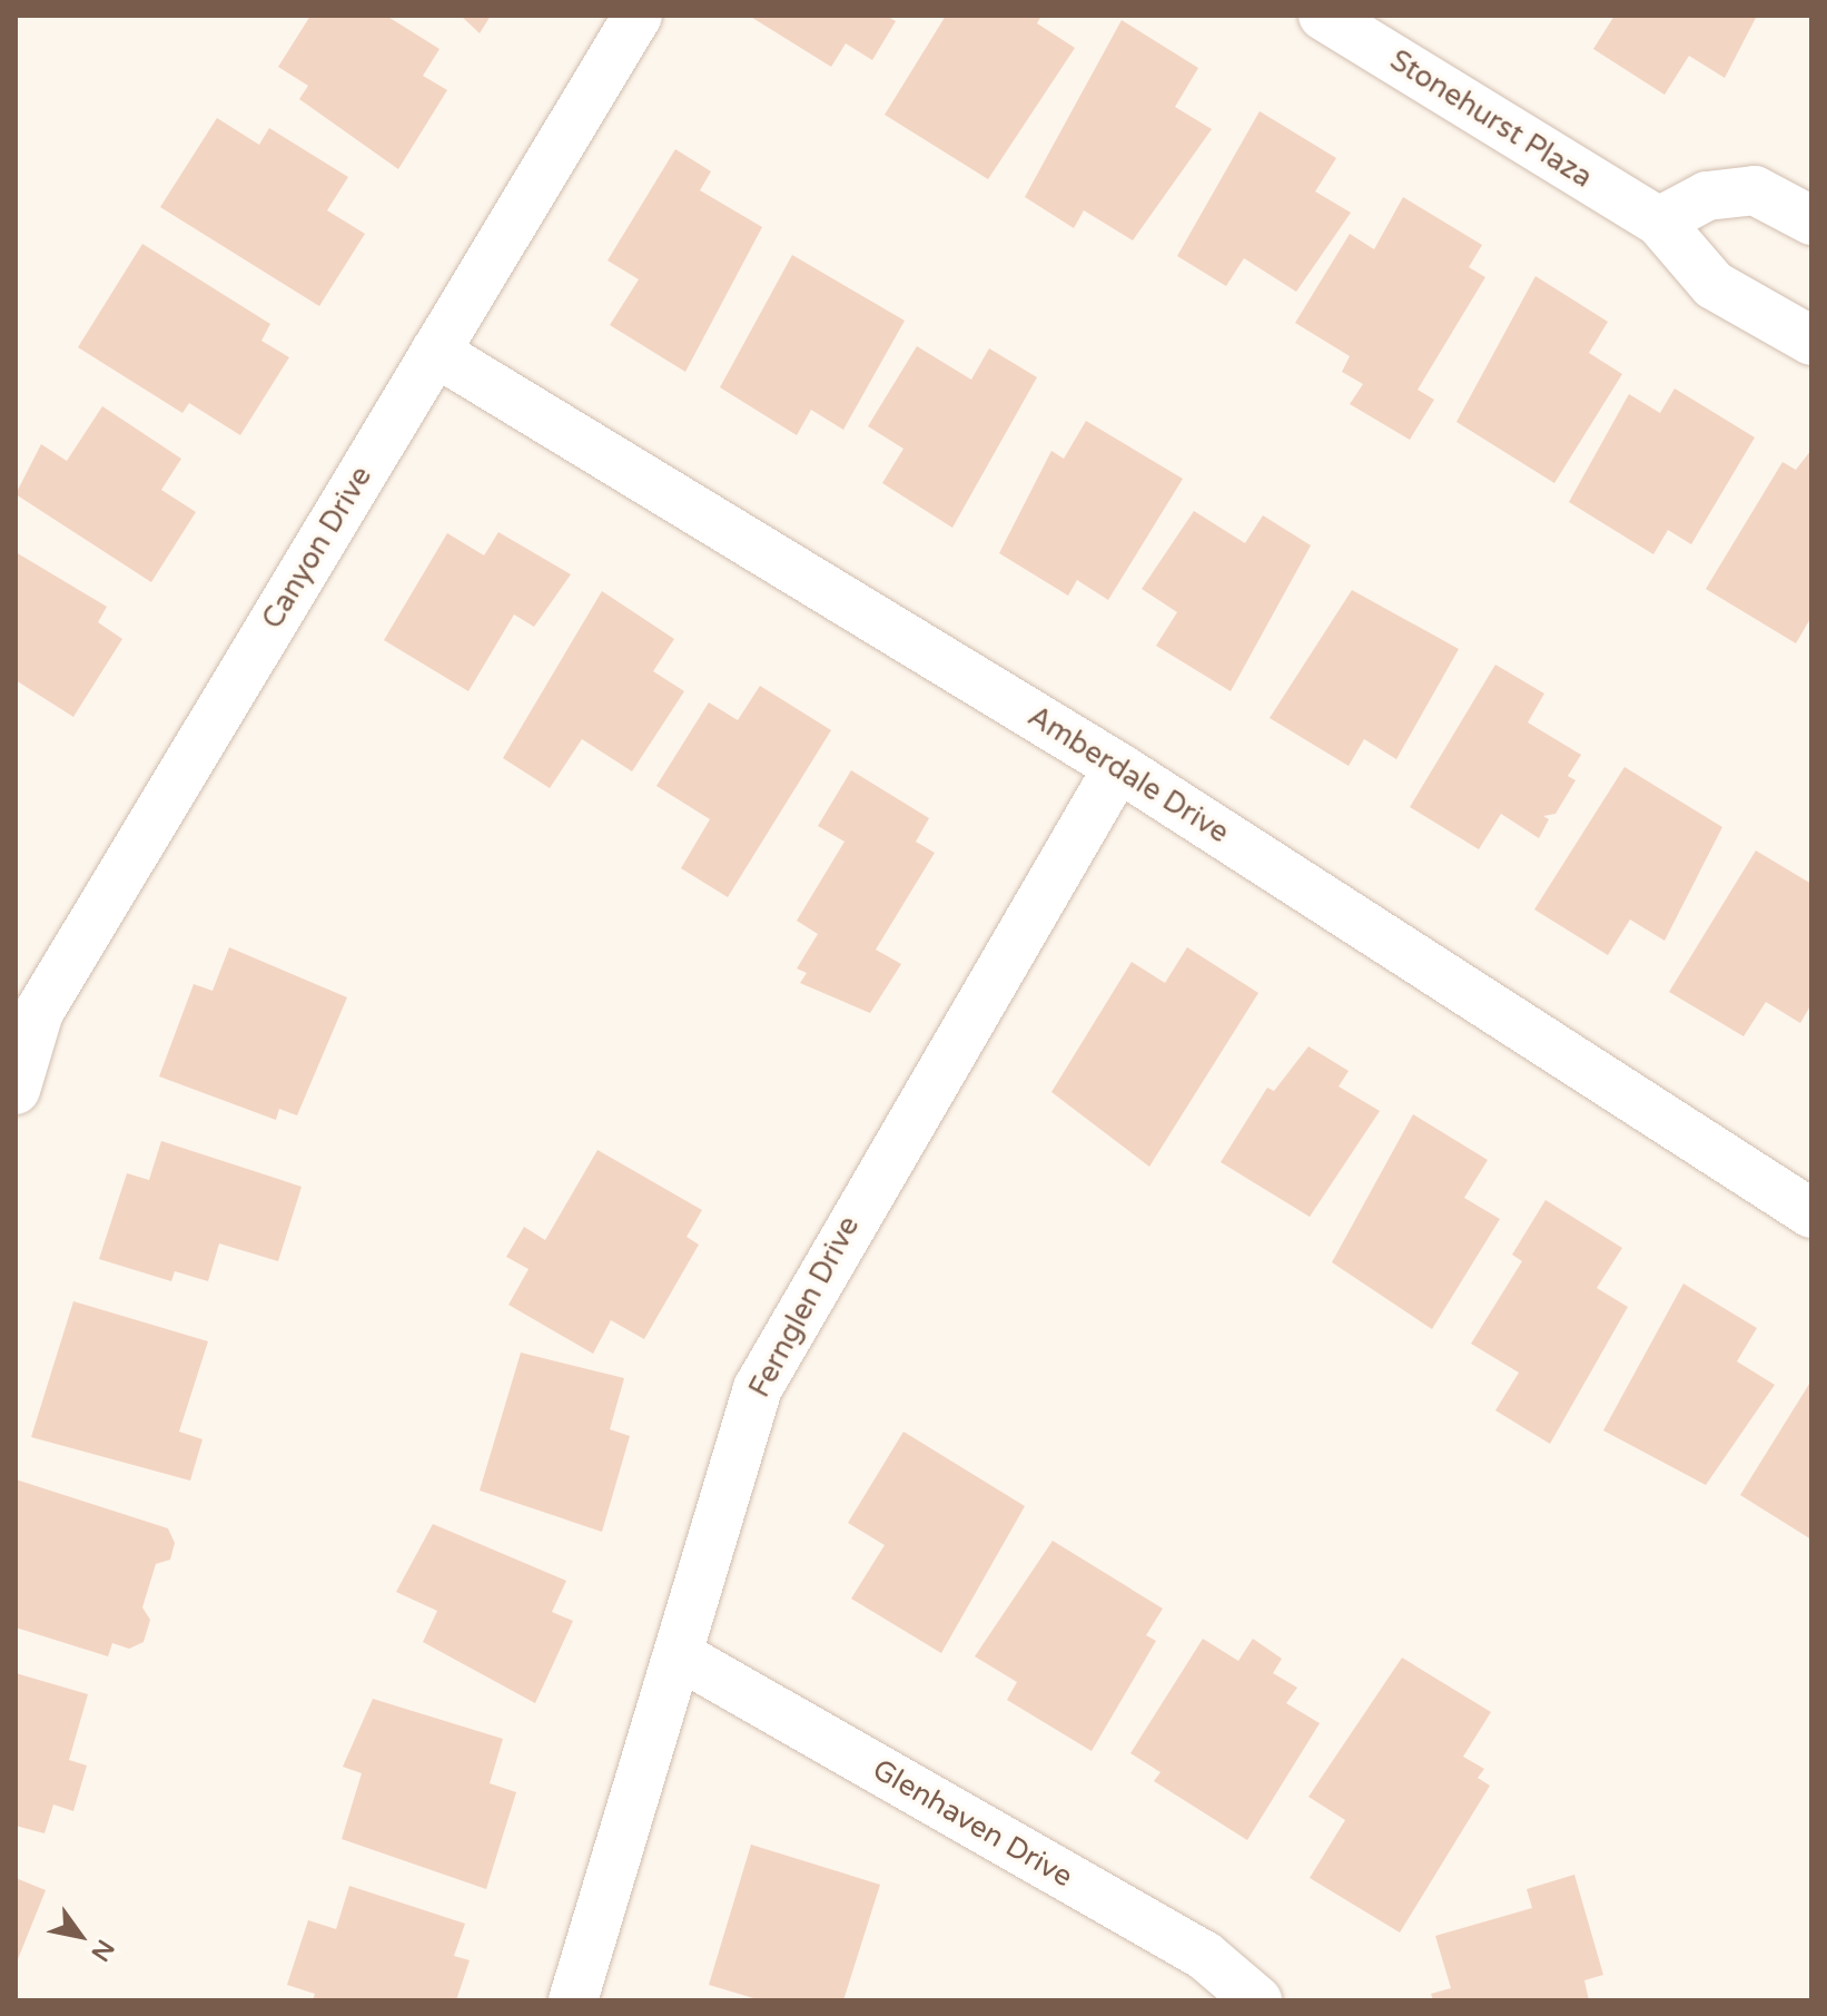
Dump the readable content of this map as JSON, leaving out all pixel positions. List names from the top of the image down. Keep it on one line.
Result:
{"streets":{"street":["Stonehurst Plaza","Canyon Drive","Amberdale Drive","Fernglen Drive","Glenhaven Drive"]},"crossings":[["Canyon Drive","Amberdale Drive"],["Amberdale Drive","Fernglen Drive"],["Fernglen Drive","Glenhaven Drive"]],"north":"bottom right"}
